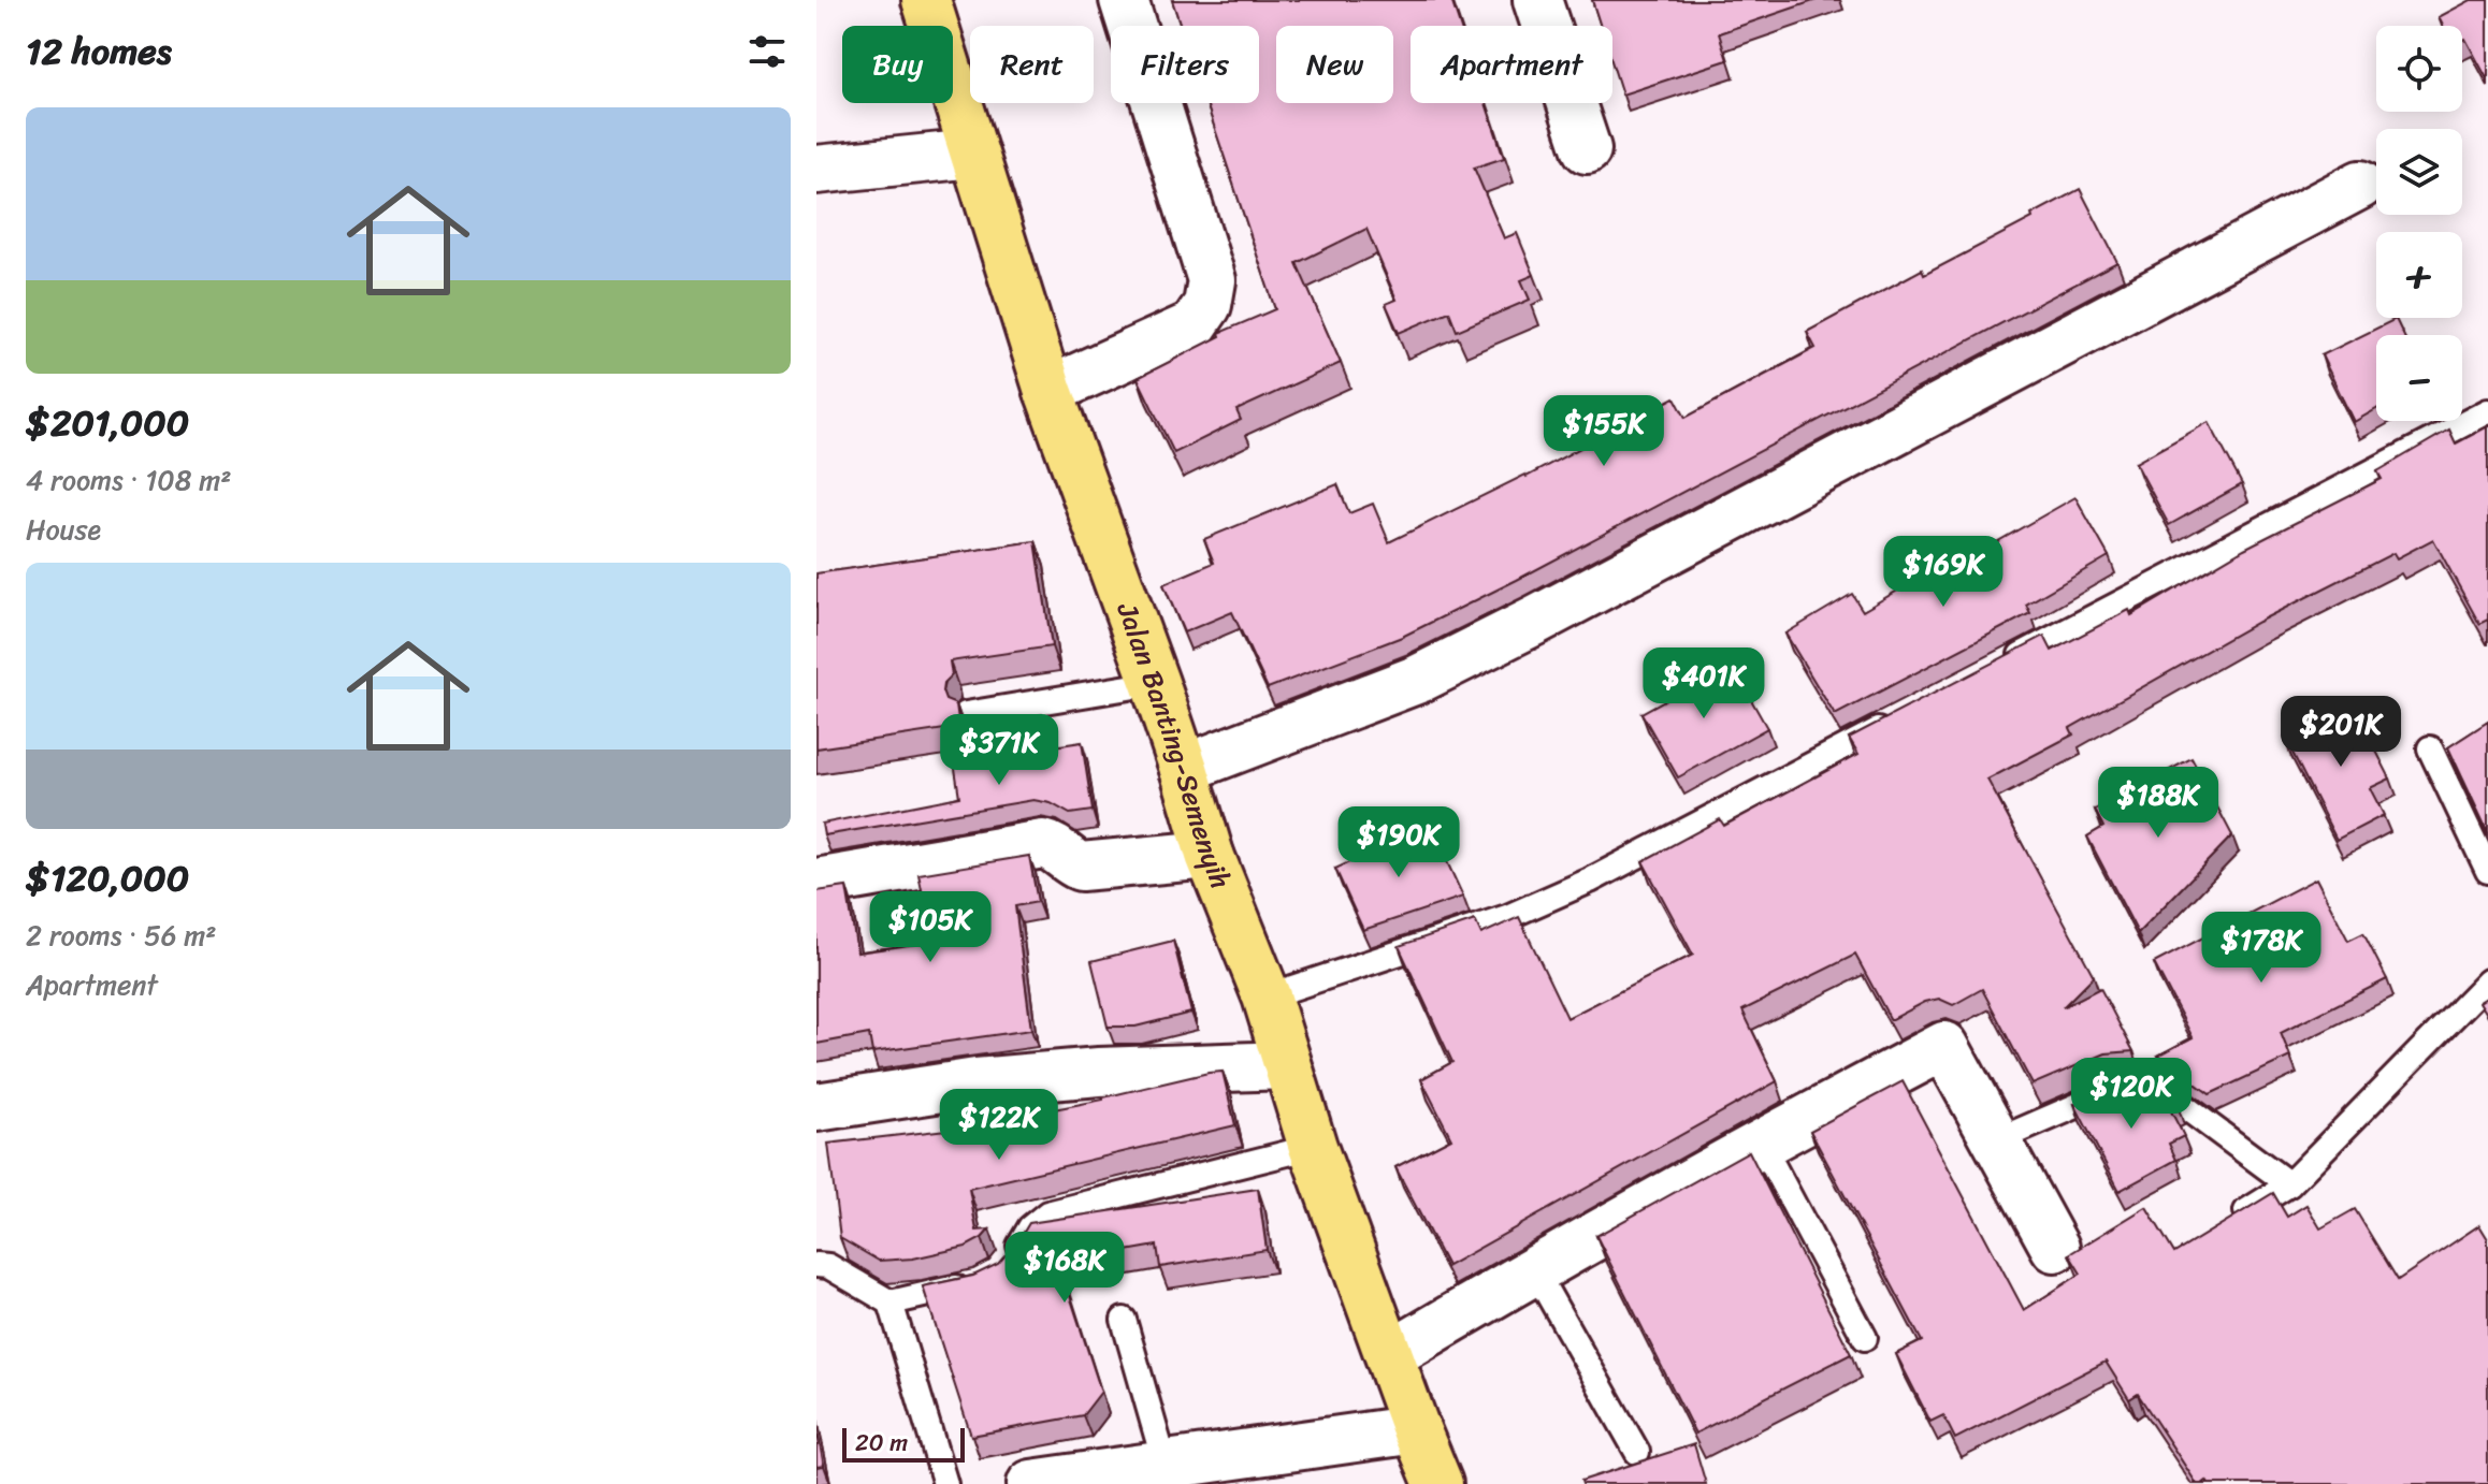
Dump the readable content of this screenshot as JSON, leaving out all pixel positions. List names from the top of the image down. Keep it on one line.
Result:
{"streets":{"main road":["Jalan Banting-Semenyih"]},"scale_bar":"20 m","page":{"heading":"12 homes","map_buttons":["+","−"],"chip":["Buy","Rent","Filters","New","Apartment"],"list":[{"name":"$201,000","note":"4 rooms · 108 m² · House"},{"name":"$120,000","note":"2 rooms · 56 m² · Apartment"}],"price":["$155K","$169K","$401K","$201K","$371K","$188K","$190K","$105K","$178K","$120K","$122K","$168K"],"scale":"20 m"}}
